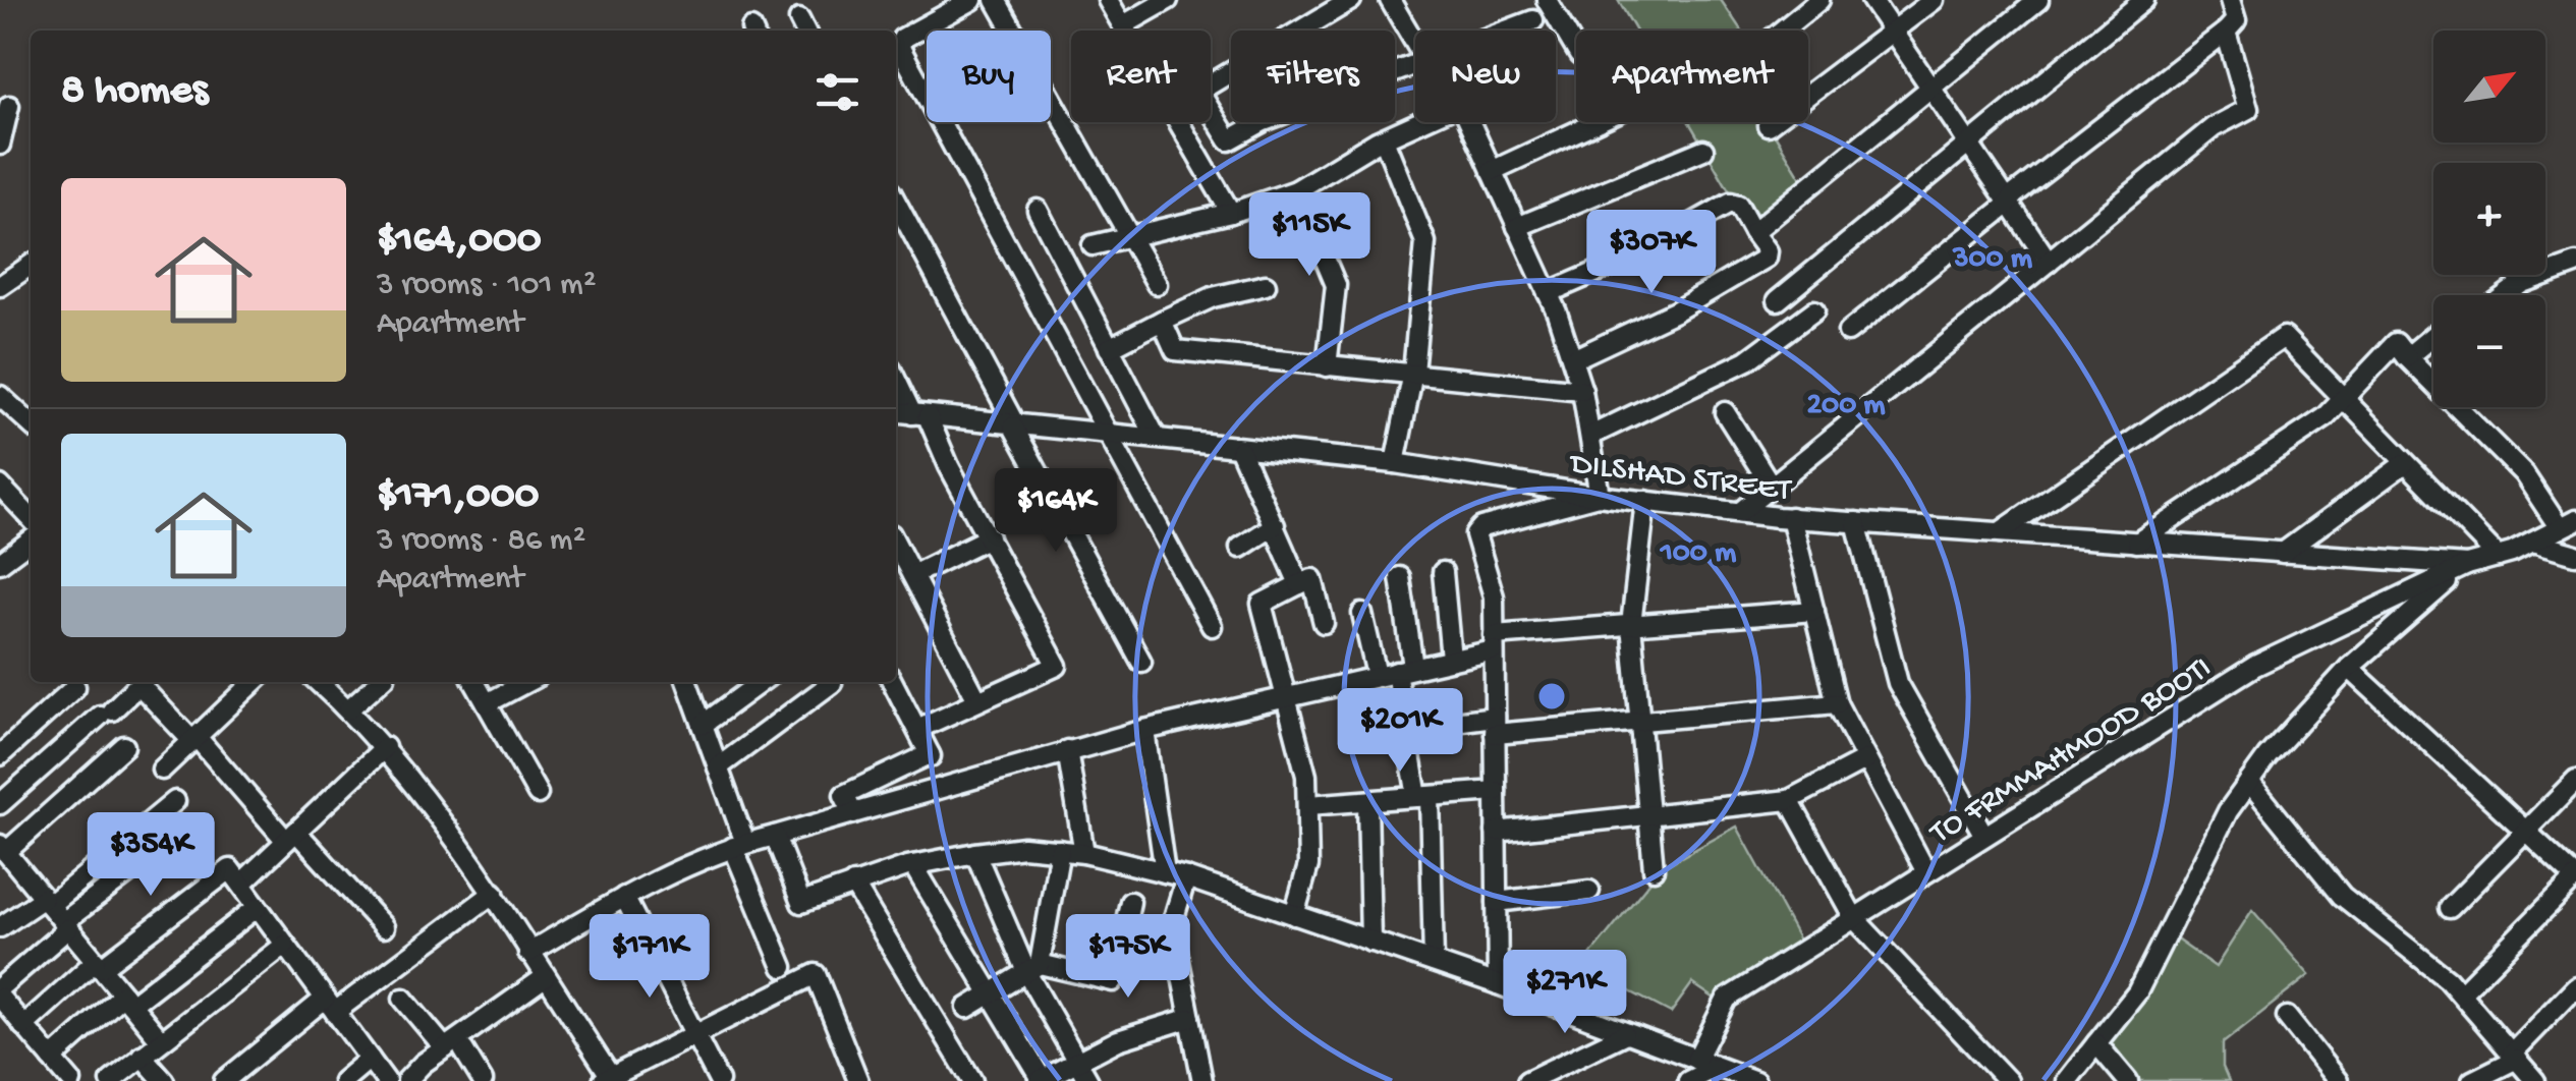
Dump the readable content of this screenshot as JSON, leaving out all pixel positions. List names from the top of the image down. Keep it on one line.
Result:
{"streets":{"street":["DILSHAD STREET","TO FRMMAHMOOD BOOTI"]},"crossings":[["DILSHAD STREET","TO FRMMAHMOOD BOOTI"]],"north":"top right","page":{"map_buttons":["+","−"],"chip":["Buy","Rent","Filters","New","Apartment"],"heading":"8 homes","list":[{"name":"$164,000","note":"3 rooms · 101 m² · Apartment"},{"name":"$171,000","note":"3 rooms · 86 m² · Apartment"}],"price":["$115K","$307K","$164K","$201K","$354K","$171K","$175K","$271K"]},"rings":["300 m","200 m","100 m"]}
